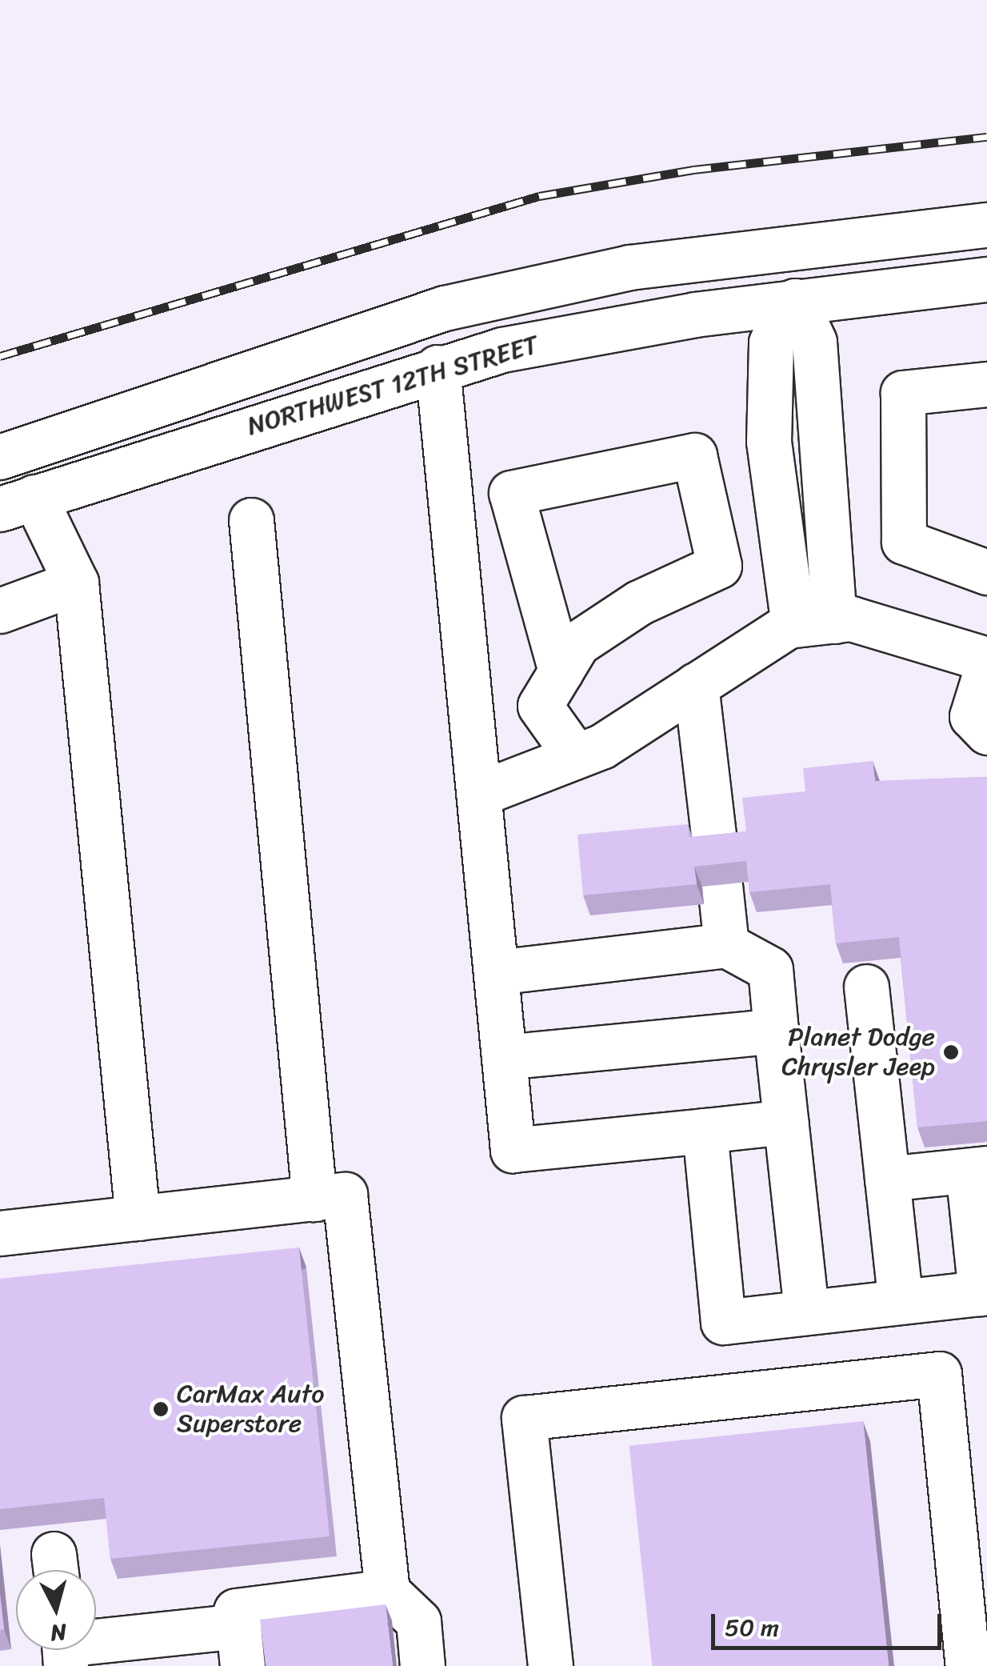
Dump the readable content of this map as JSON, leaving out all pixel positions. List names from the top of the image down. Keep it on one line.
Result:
{"streets":{"main road":["NORTHWEST 12TH STREET"]},"places":["Planet Dodge Chrysler Jeep","CarMax Auto Superstore"],"scale_bar":"50 m","north":"bottom"}
